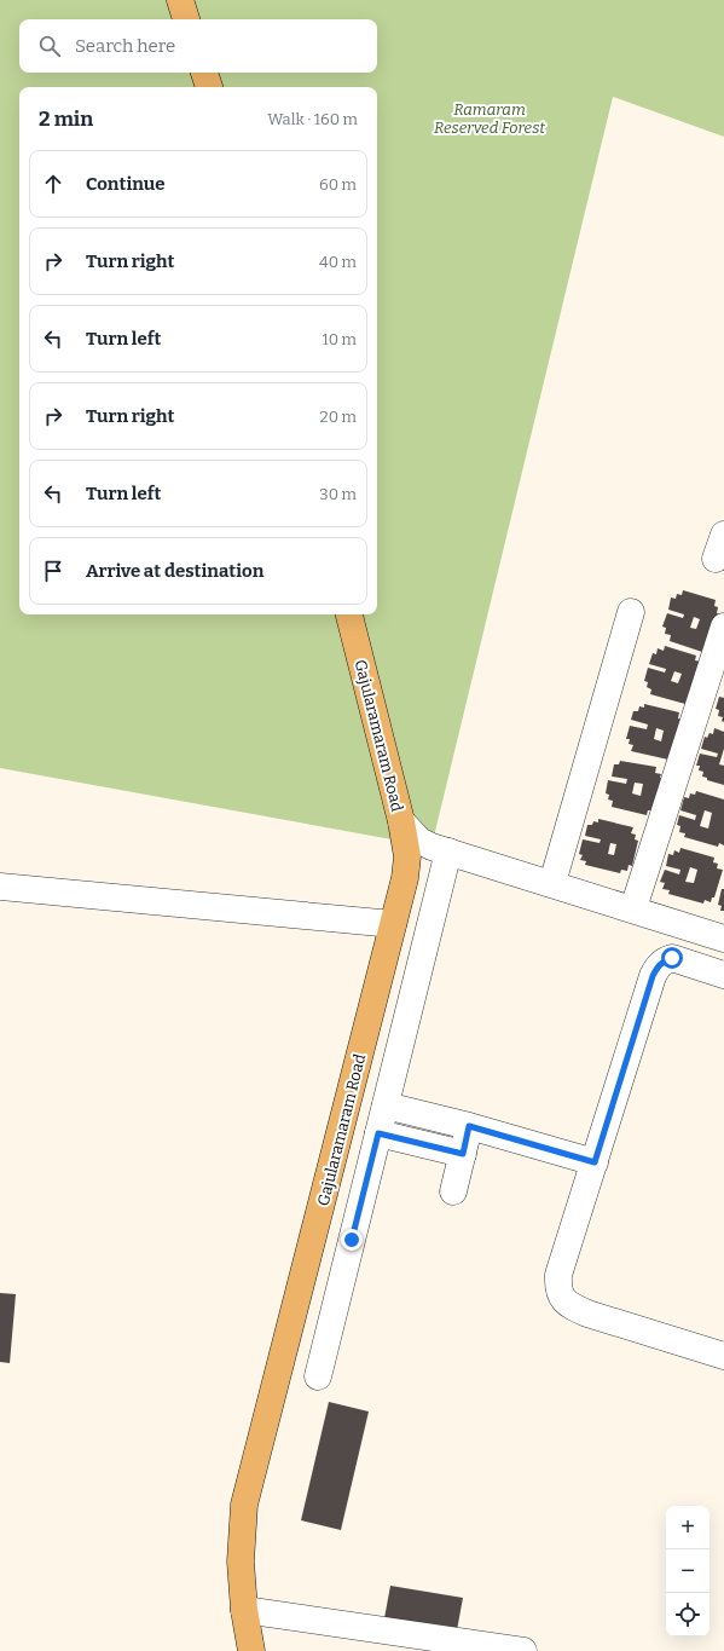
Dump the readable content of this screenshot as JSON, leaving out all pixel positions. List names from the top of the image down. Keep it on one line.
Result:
{"streets":{"main road":["Gajularamaram Road"]},"parks":["Ramaram Reserved Forest"],"page":{"search":"Search here","heading":["2 min","Walk · 160 m"],"list":[["Continue","60 m"],["Turn right","40 m"],["Turn left","10 m"],["Turn right","20 m"],["Turn left","30 m"],"Arrive at destination"],"map_buttons":["+","−"]}}
